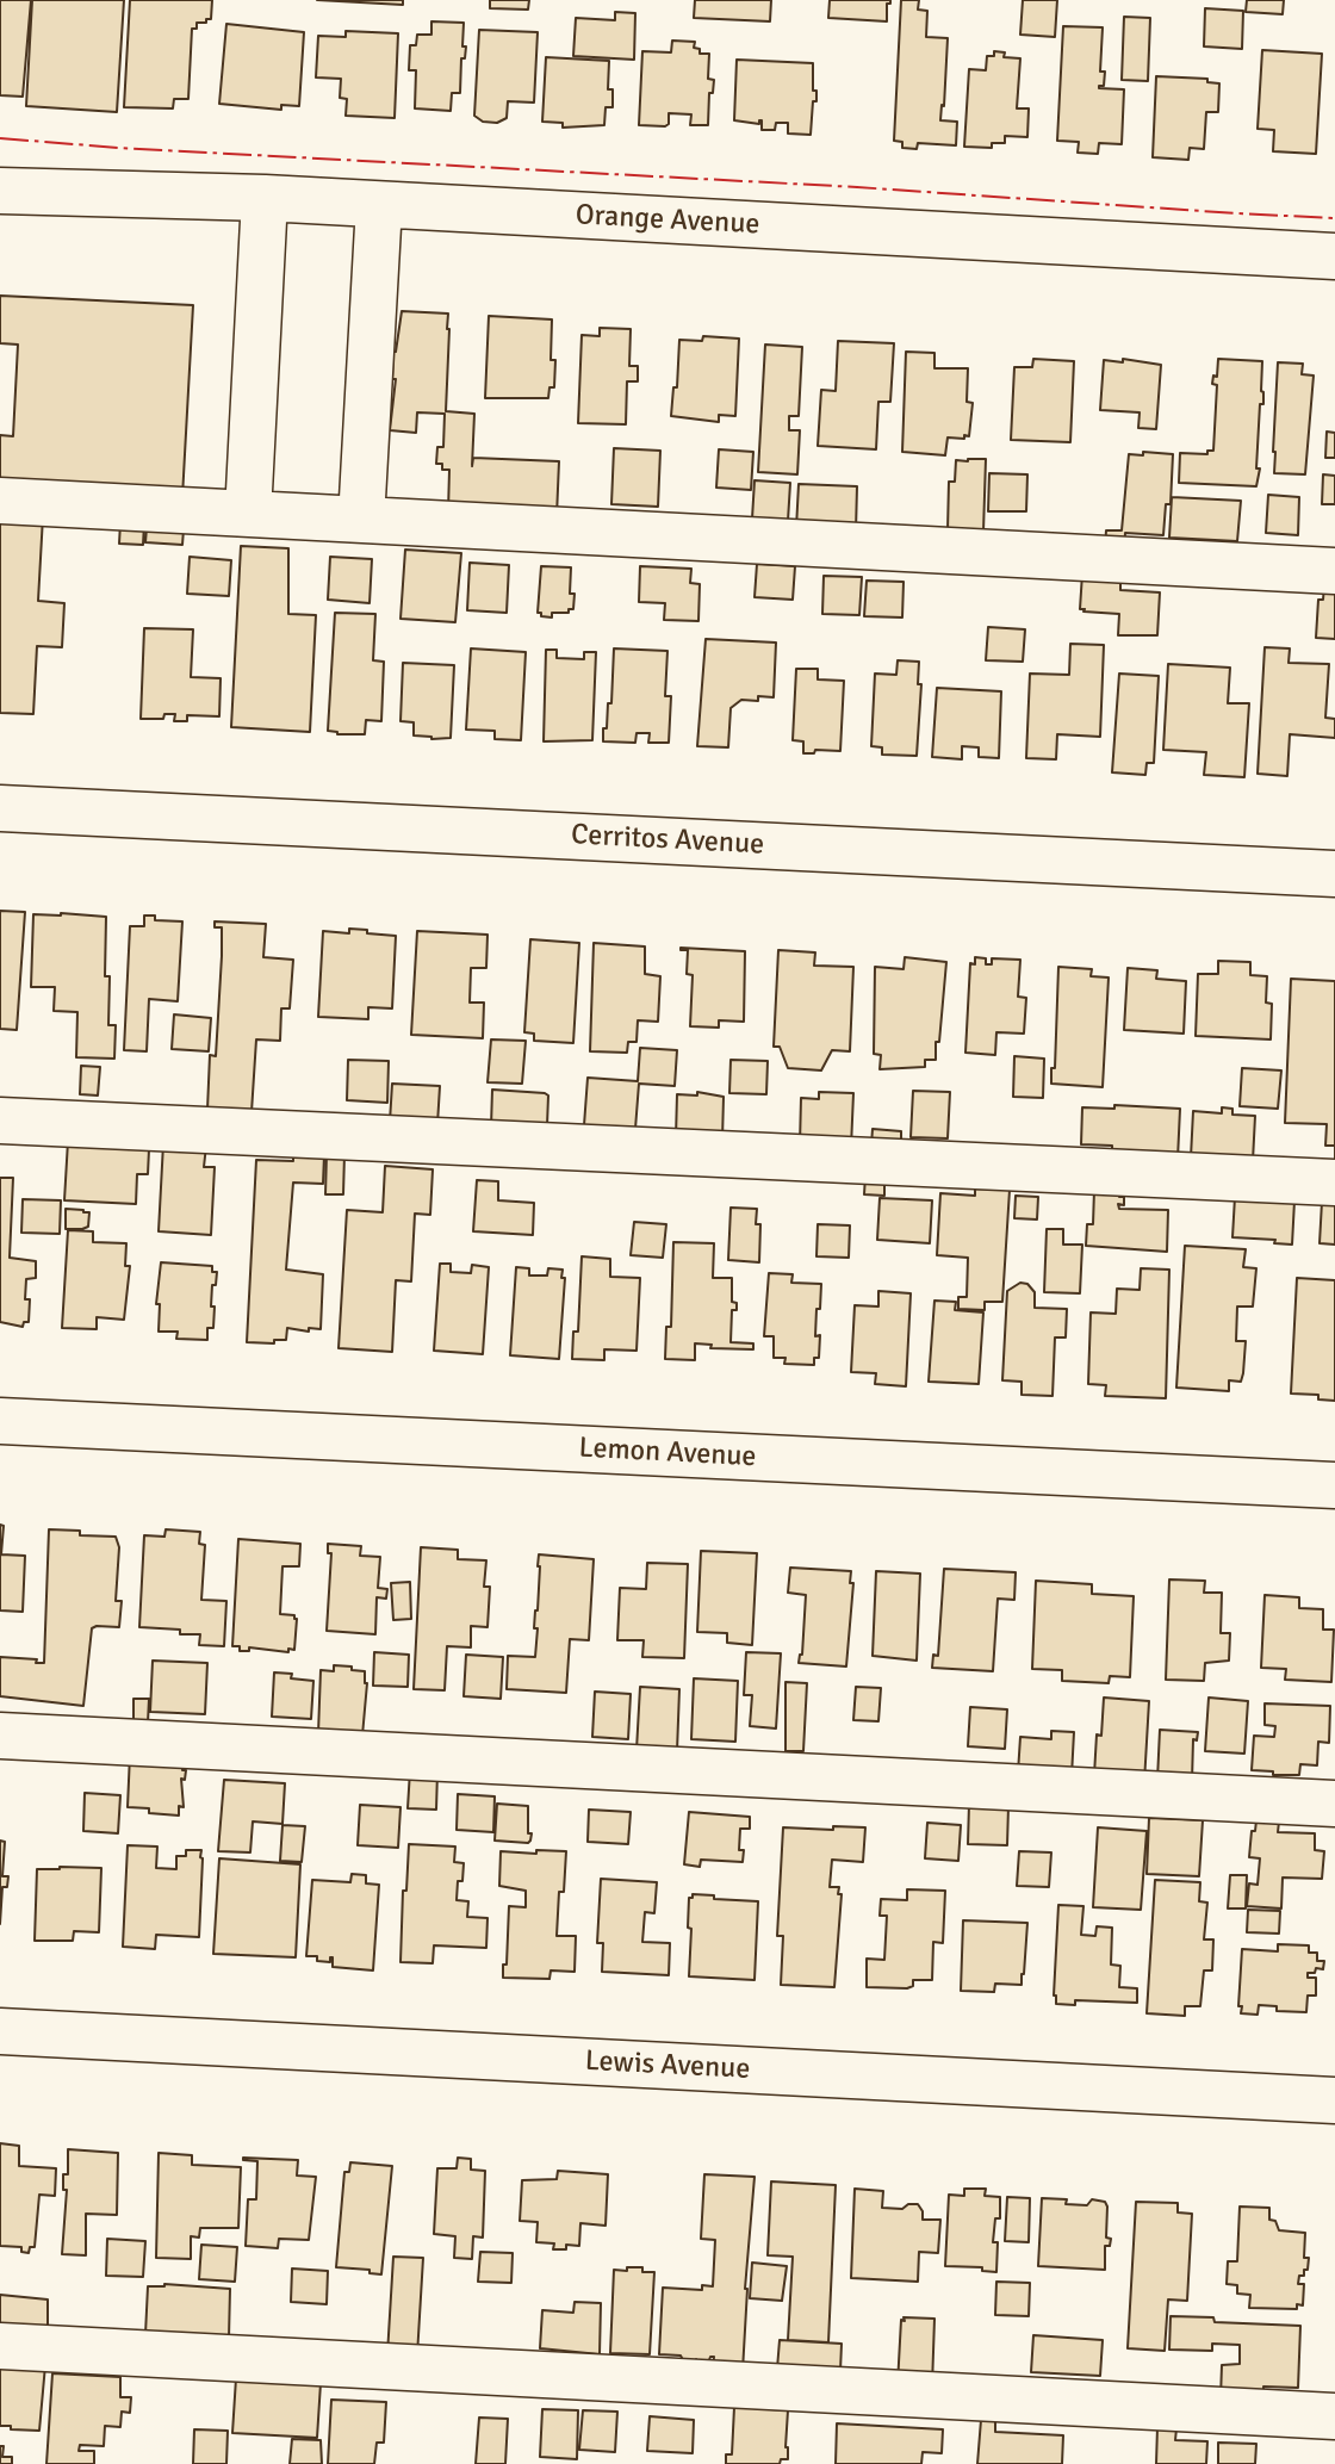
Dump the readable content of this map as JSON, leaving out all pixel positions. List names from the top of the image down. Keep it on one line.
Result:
{"streets":{"street":["Orange Avenue","Cerritos Avenue","Lemon Avenue","Lewis Avenue"]}}
